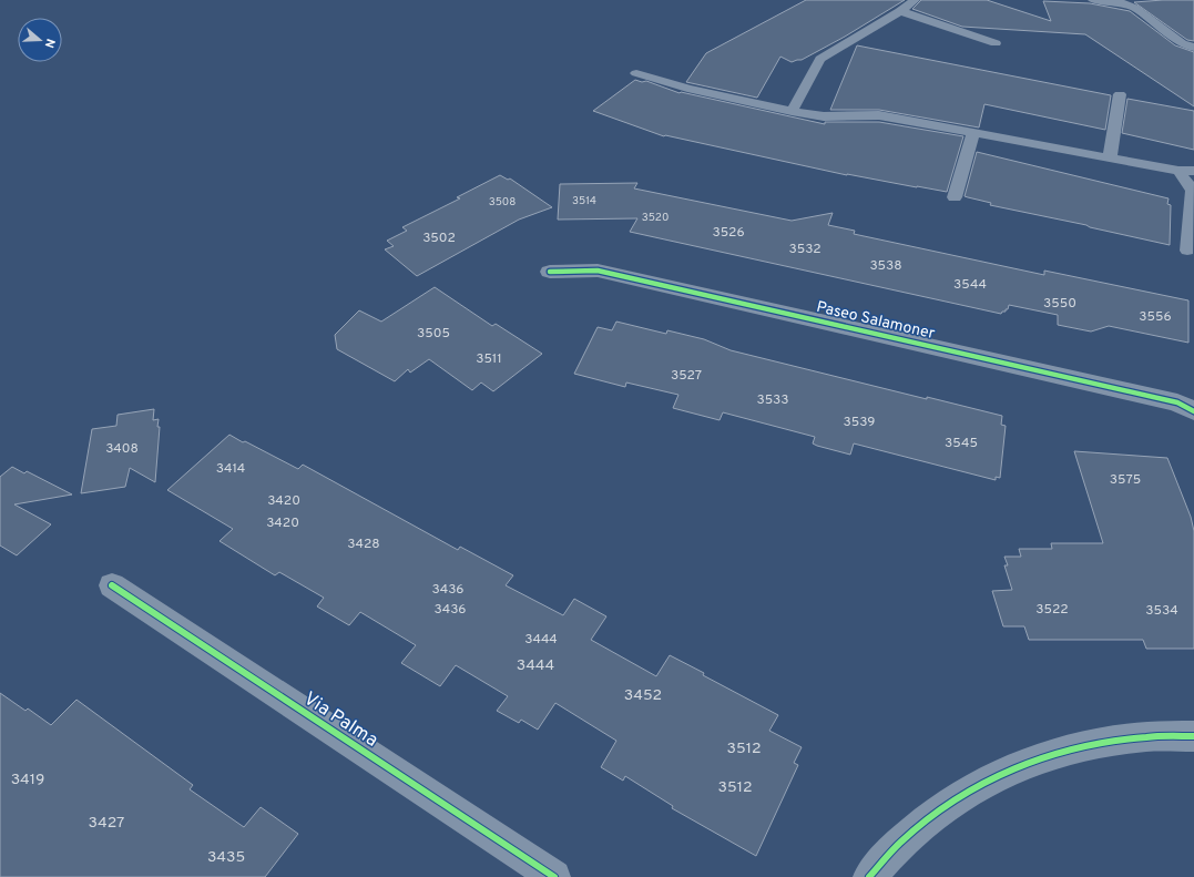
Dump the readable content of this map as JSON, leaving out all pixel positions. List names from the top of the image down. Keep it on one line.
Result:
{"streets":{"street":["Paseo Salamoner","Via Palma"]},"house_numbers":["3514","3508","3520","3526","3502","3532","3538","3544","3550","3556","3505","3511","3527","3533","3539","3545","3408","3414","3575","3420","3420","3428","3436","3436","3522","3534","3444","3444","3452","3512","3419","3512","3427","3435"],"north":"right"}
